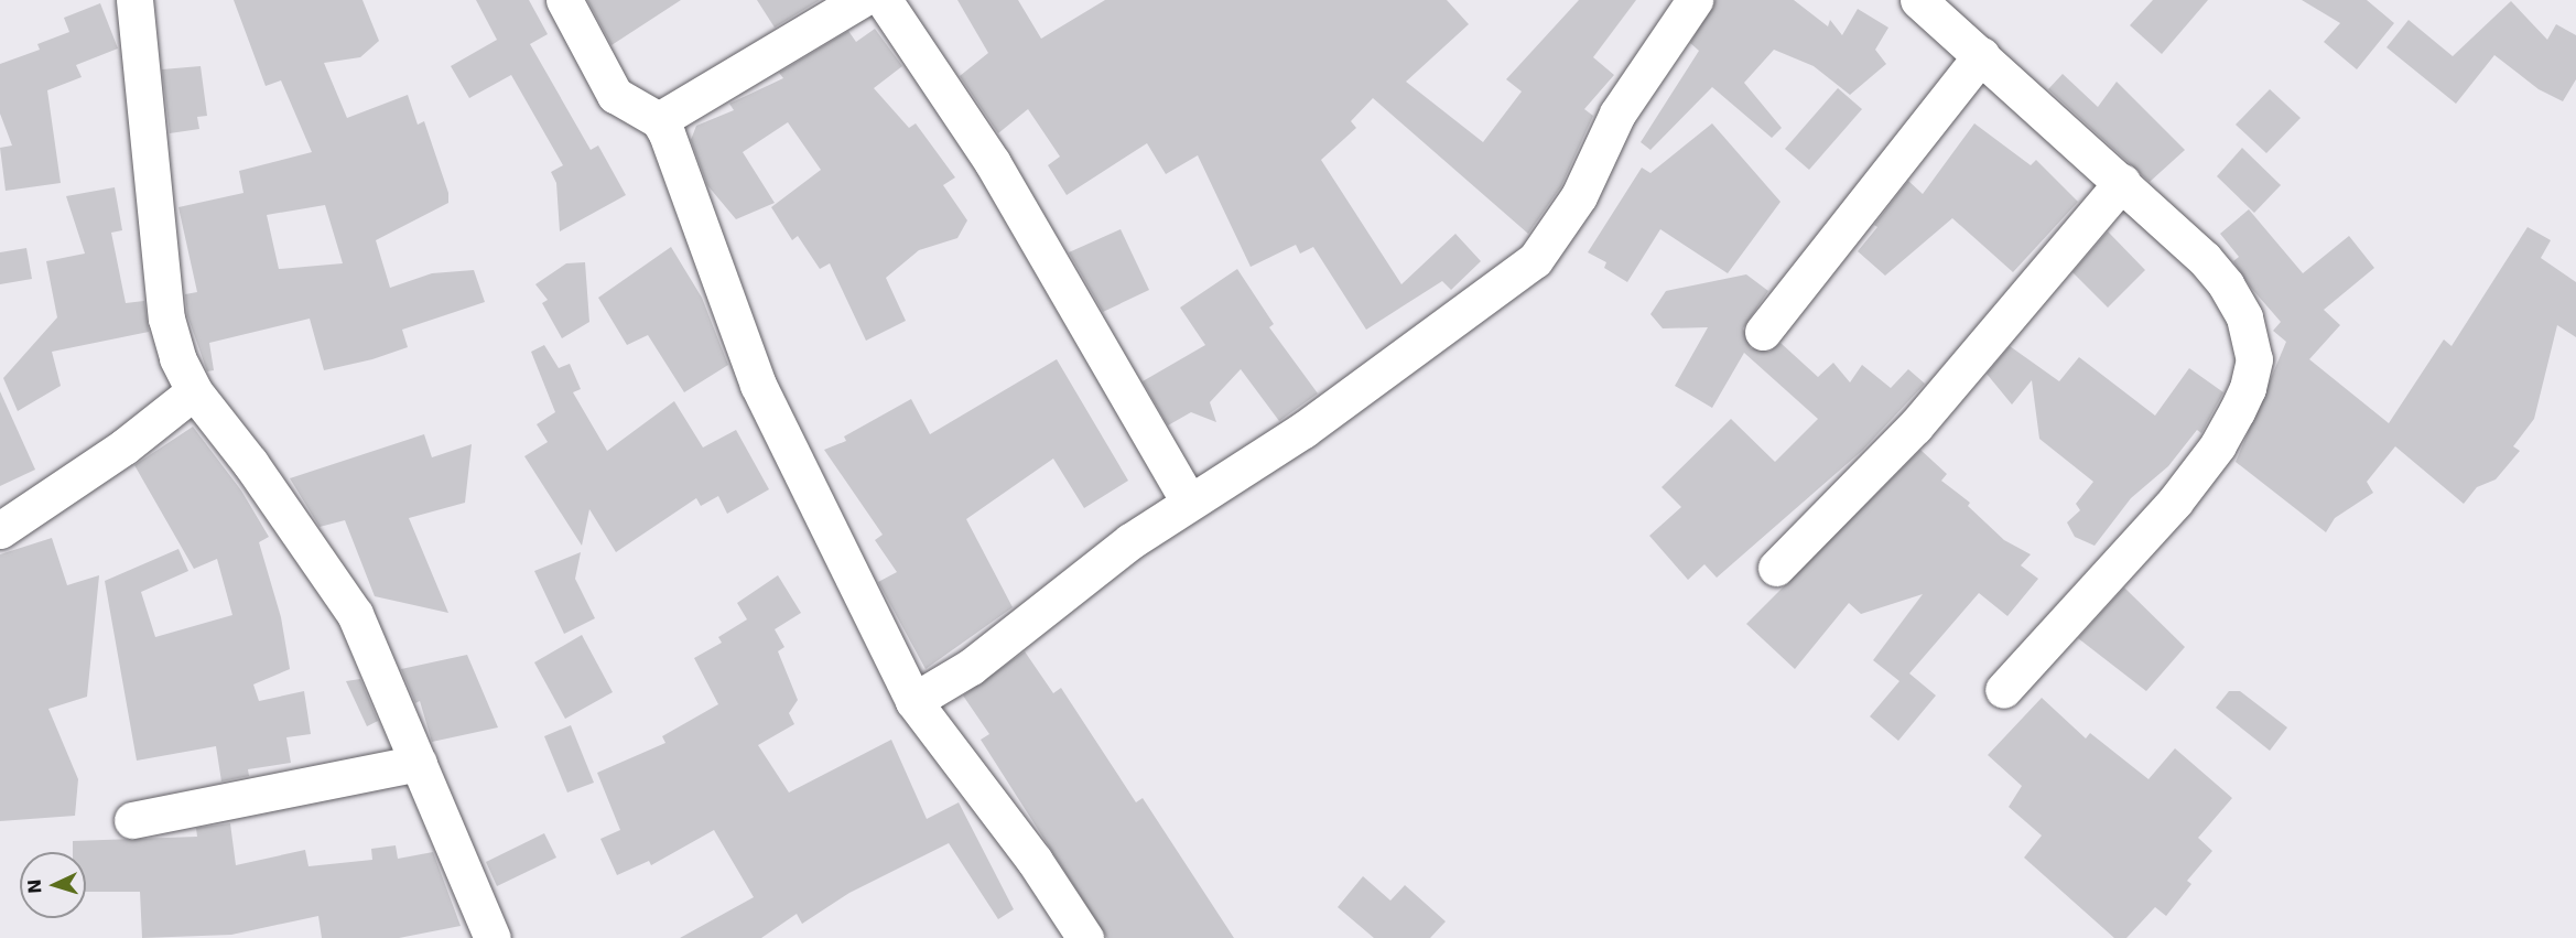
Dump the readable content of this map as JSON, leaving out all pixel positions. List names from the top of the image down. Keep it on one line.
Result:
{"north":"left"}
